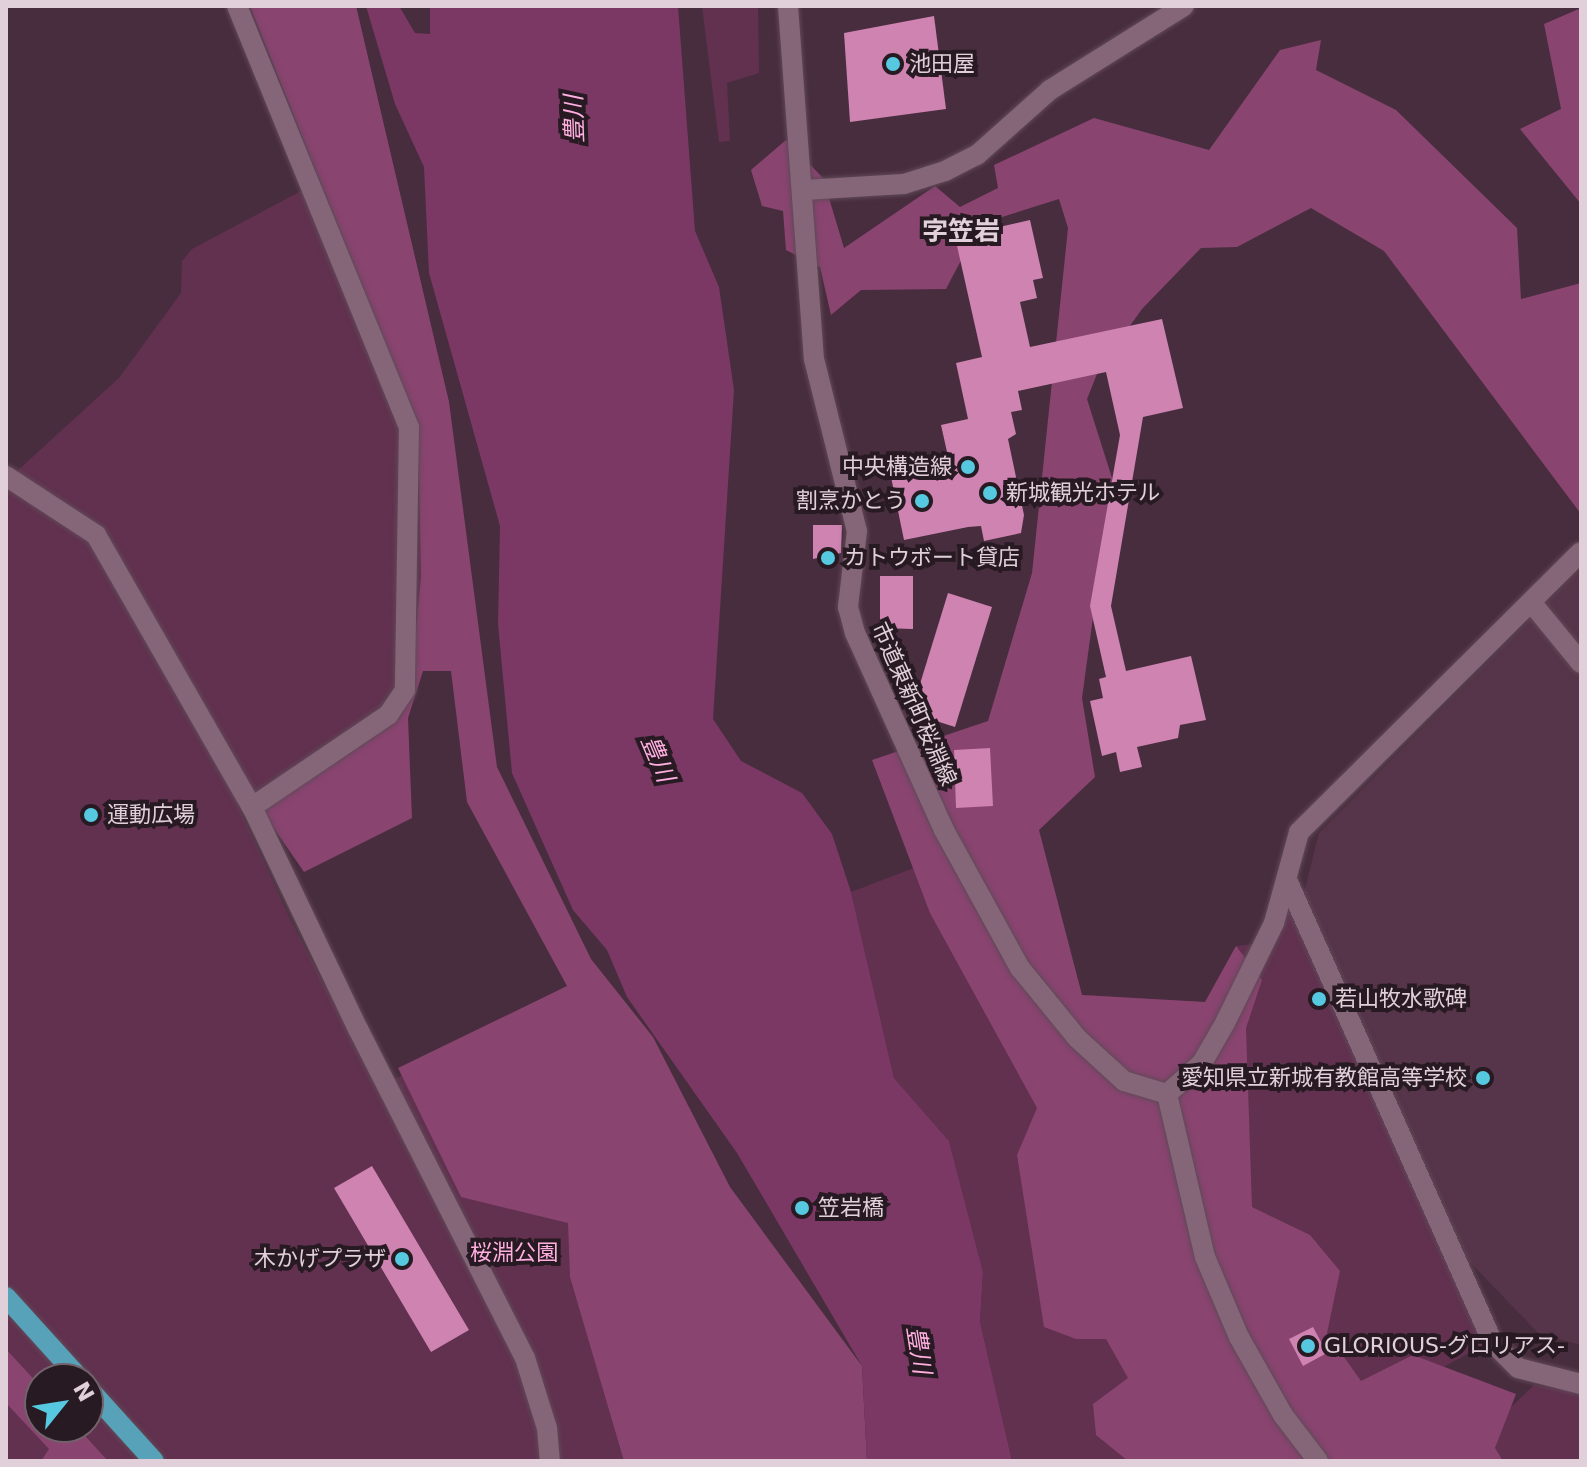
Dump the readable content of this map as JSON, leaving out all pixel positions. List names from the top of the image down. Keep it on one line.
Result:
{"streets":{"street":["市道東新町桜淵線"]},"districts":["字笠岩"],"water":["豊川"],"parks":["桜淵公園"],"places":["池田屋","中央構造線","新城観光ホテル","割烹かとう","カトウボート貸店","運動広場","若山牧水歌碑","愛知県立新城有教館高等学校","笠岩橋","木かげプラザ","GLORIOUS-グロリアス-"],"north":"top right"}
